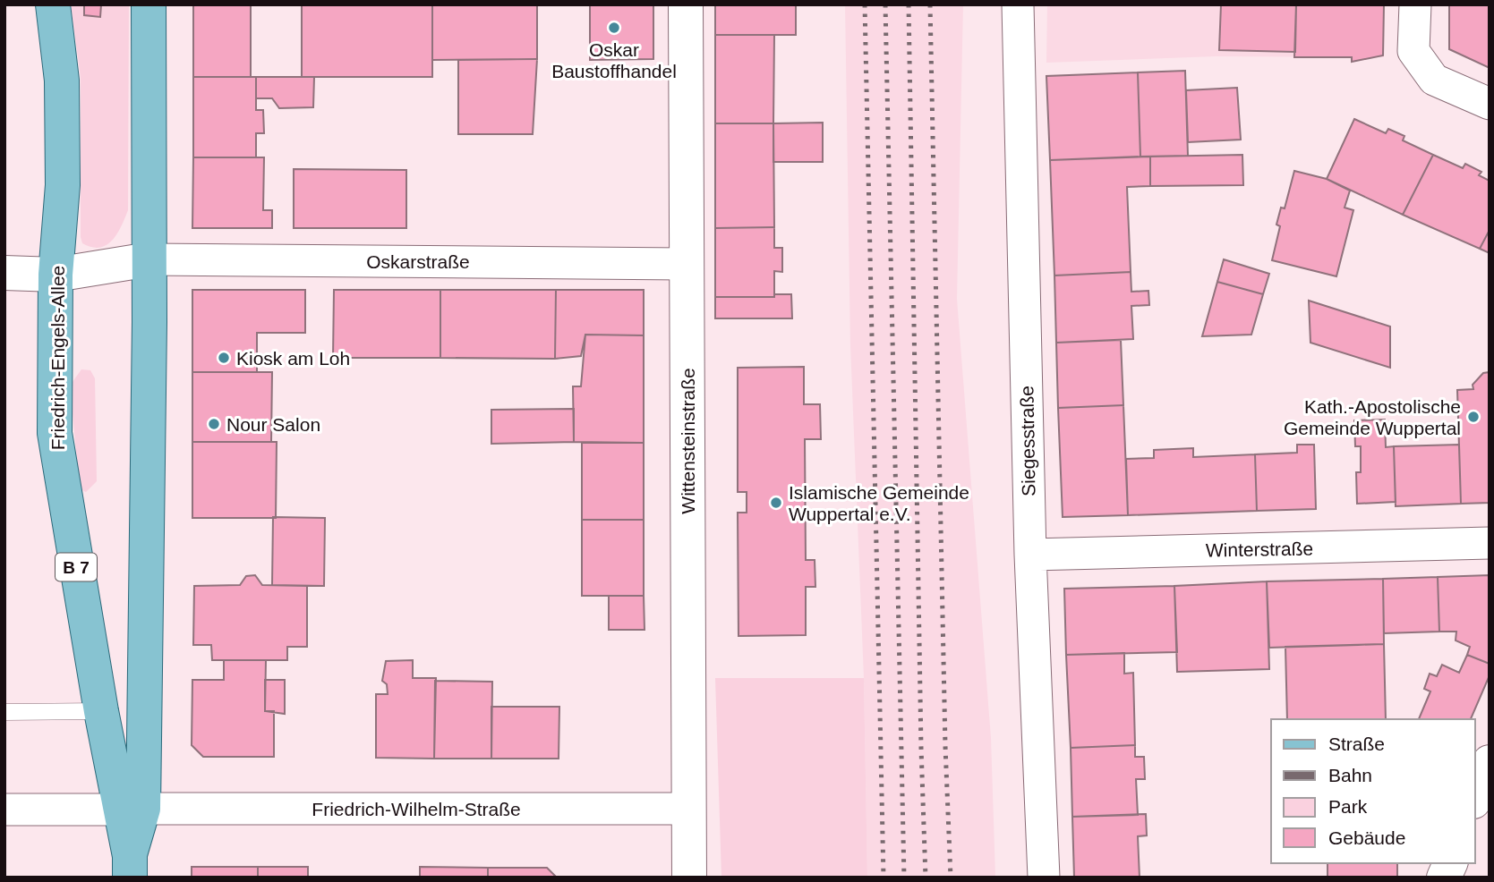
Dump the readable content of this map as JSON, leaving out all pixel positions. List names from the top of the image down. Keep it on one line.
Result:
{"streets":{"main road":["Friedrich-Engels-Allee","B 7"],"street":["Oskarstraße","Wittensteinstraße","Siegesstraße","Winterstraße","Friedrich-Wilhelm-Straße"]},"crossings":[["Oskarstraße","Friedrich-Engels-Allee"],["Oskarstraße","Wittensteinstraße"],["Friedrich-Engels-Allee","Friedrich-Wilhelm-Straße"],["Wittensteinstraße","Friedrich-Wilhelm-Straße"],["Siegesstraße","Winterstraße"]],"places":["Oskar Baustoffhandel","Kiosk am Loh","Kath.-Apostolische Gemeinde Wuppertal","Nour Salon","Islamische Gemeinde Wuppertal e.V."],"legend":["Straße","Bahn","Park","Gebäude"]}
